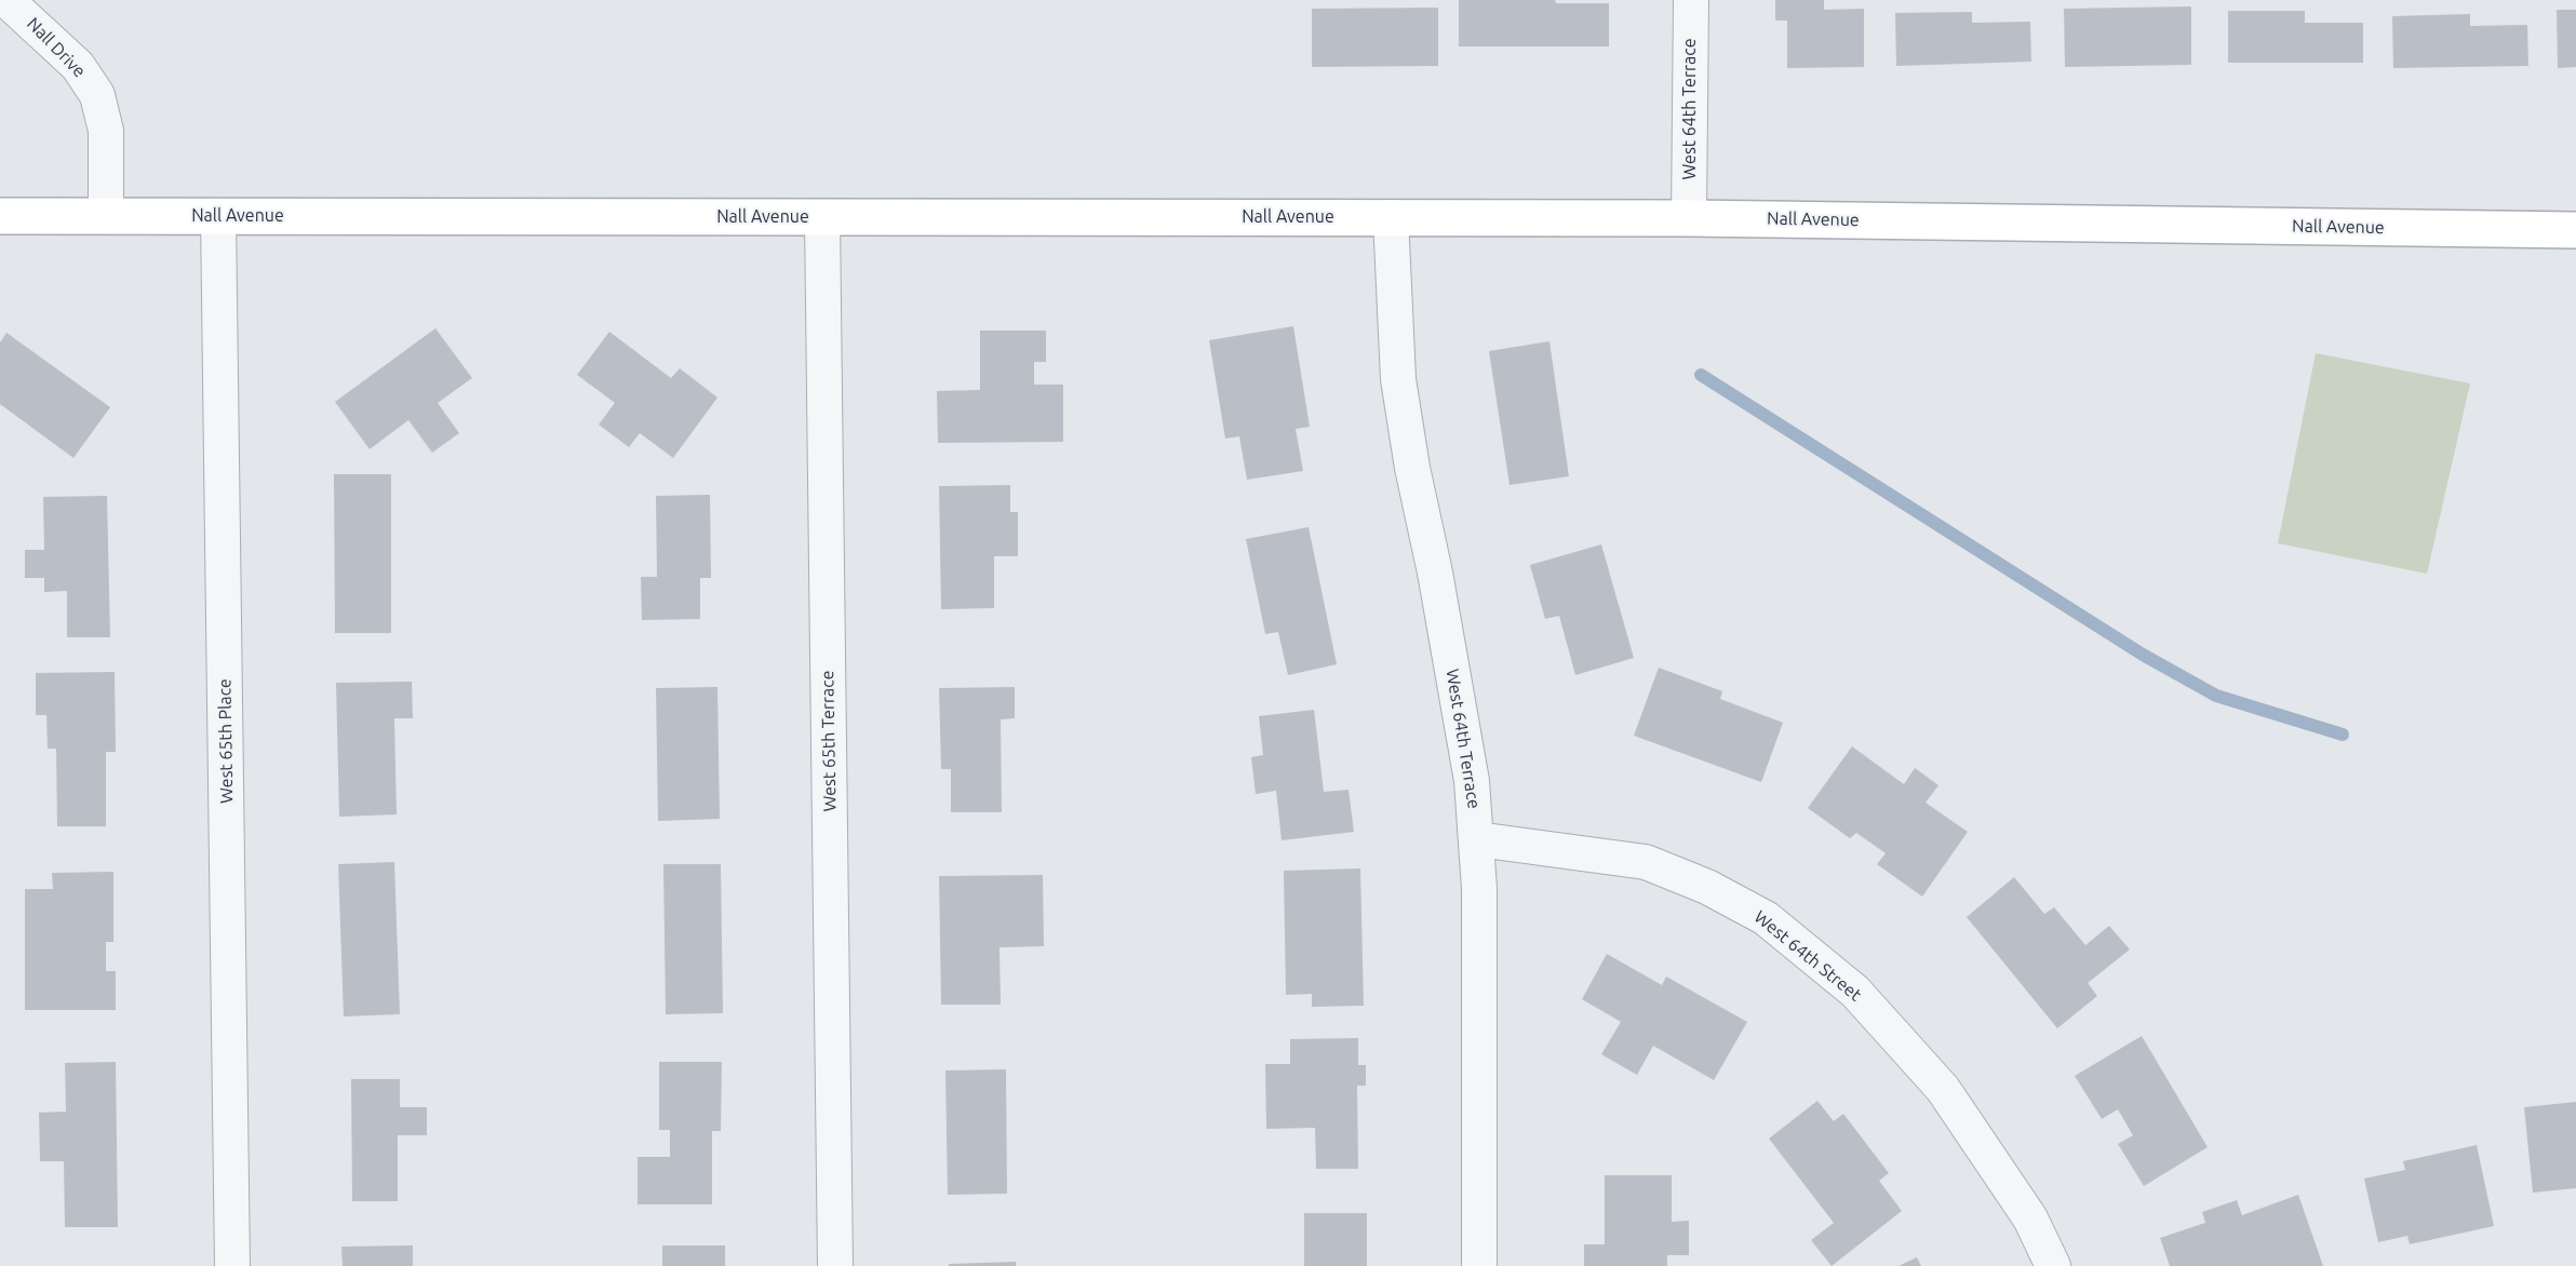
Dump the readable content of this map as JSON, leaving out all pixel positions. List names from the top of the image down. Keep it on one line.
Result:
{"streets":{"main road":["Nall Avenue"],"street":["Nall Drive","West 64th Terrace","West 65th Place","West 65th Terrace","West 64th Street"]},"crossings":[["Nall Drive","Nall Avenue"],["West 64th Terrace","Nall Avenue"],["West 64th Terrace","West 64th Street"],["Nall Avenue","West 65th Place"],["Nall Avenue","West 65th Terrace"]]}
